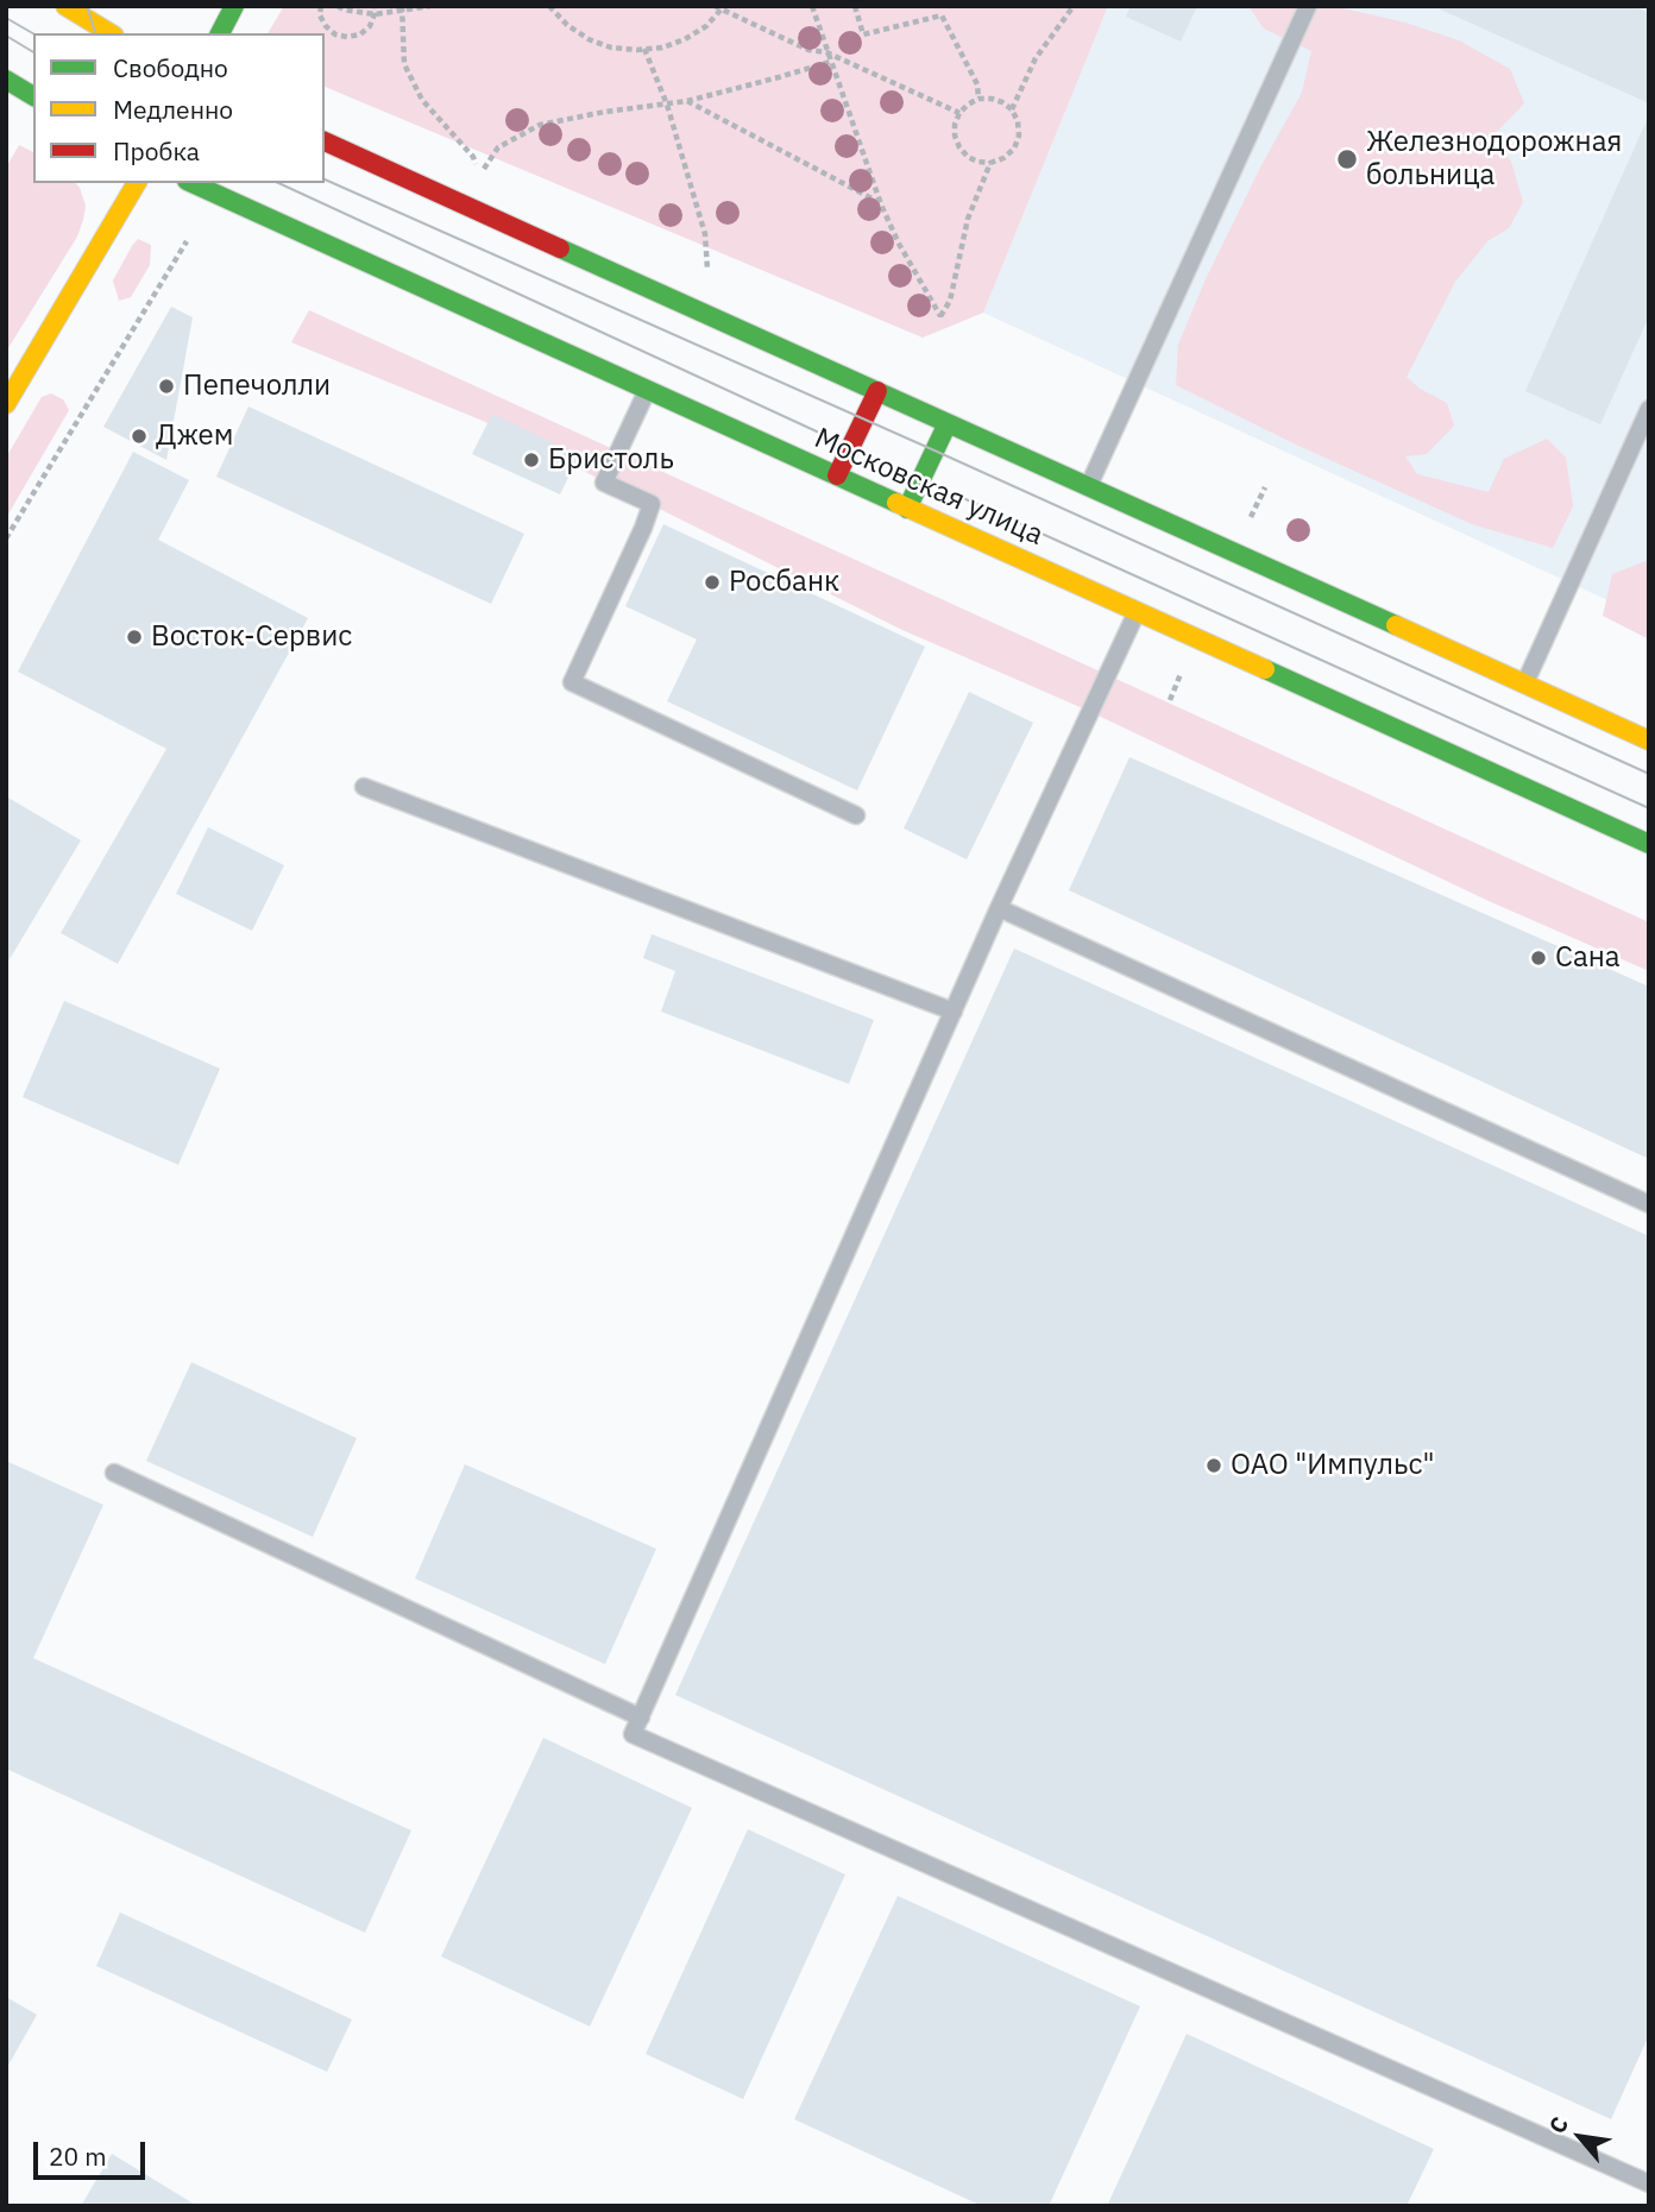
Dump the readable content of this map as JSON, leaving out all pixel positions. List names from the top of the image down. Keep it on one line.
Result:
{"streets":{"street":["Московская улица"]},"places":["Железнодорожная больница","Пепечолли","Джем","Бристоль","Росбанк","Восток-Сервис","Сана","ОАО \"Импульс\""],"legend":["Свободно","Медленно","Пробка"],"scale_bar":"20 m","north":"top left"}
